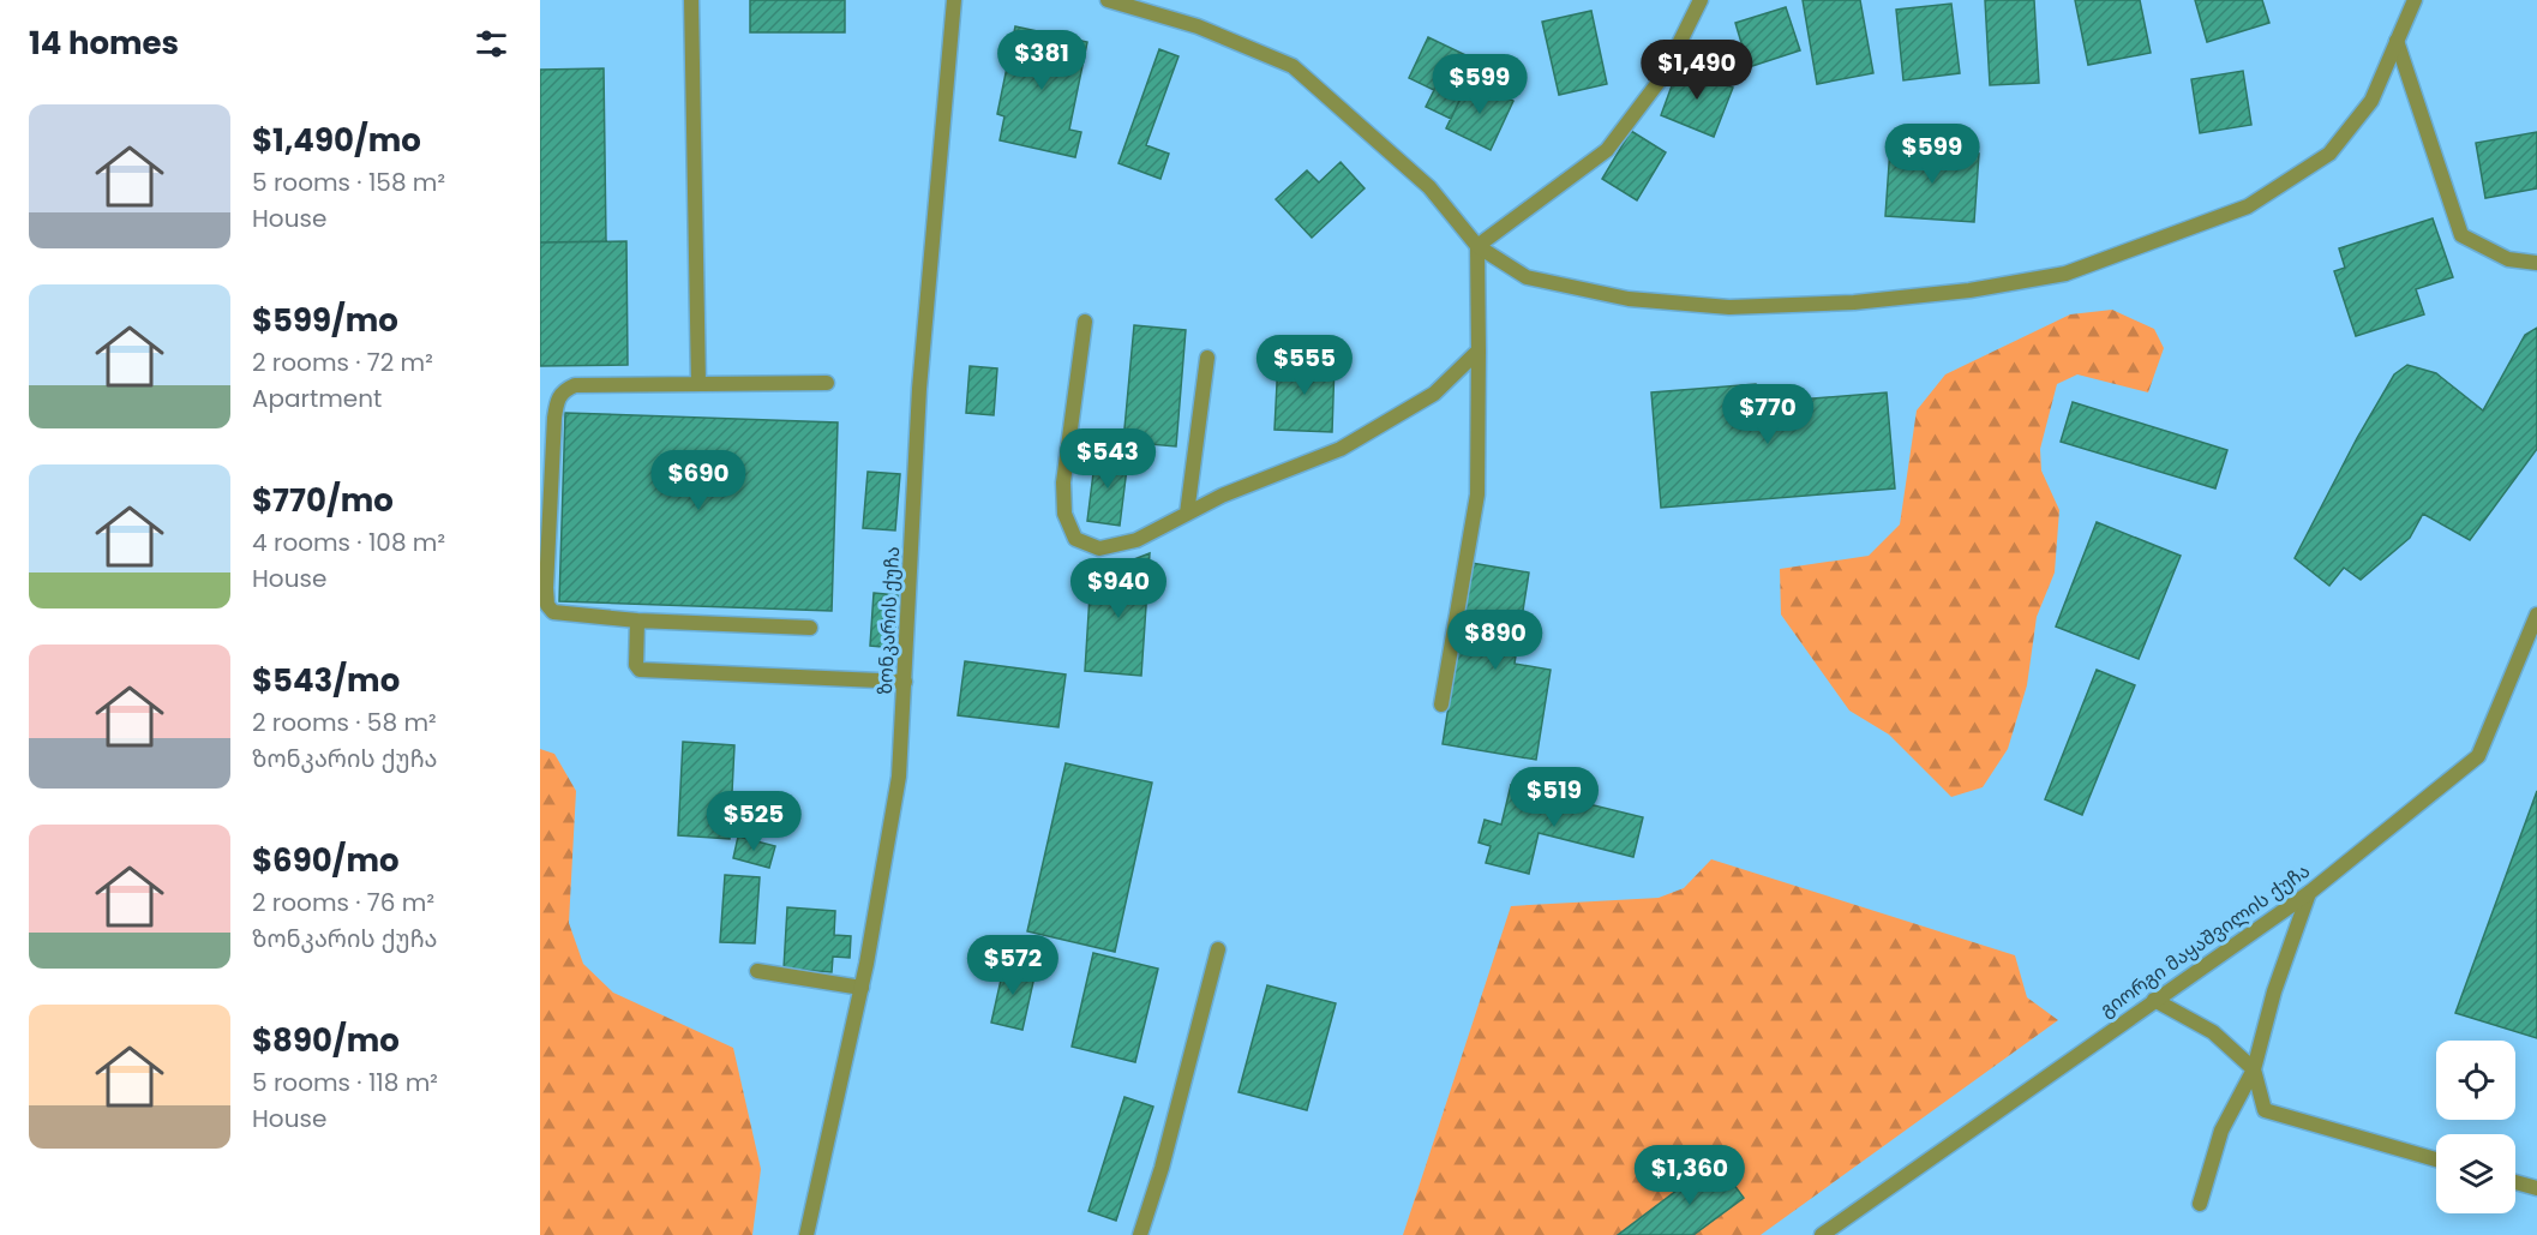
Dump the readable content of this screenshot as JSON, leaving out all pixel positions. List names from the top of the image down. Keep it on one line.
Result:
{"streets":{"street":["ზონკარის ქუჩა","გიორგი მაყაშვილის ქუჩა"]},"page":{"heading":"14 homes","price":["$381","$1,490","$599","$599","$555","$770","$543","$690","$940","$890","$519","$525","$572","$1,360"],"list":[{"name":"$1,490/mo","note":"5 rooms · 158 m² · House"},{"name":"$599/mo","note":"2 rooms · 72 m² · Apartment"},{"name":"$770/mo","note":"4 rooms · 108 m² · House"},{"name":"$543/mo","note":"2 rooms · 58 m² · ზონკარის ქუჩა"},{"name":"$690/mo","note":"2 rooms · 76 m² · ზონკარის ქუჩა"},{"name":"$890/mo","note":"5 rooms · 118 m² · House"}]}}
